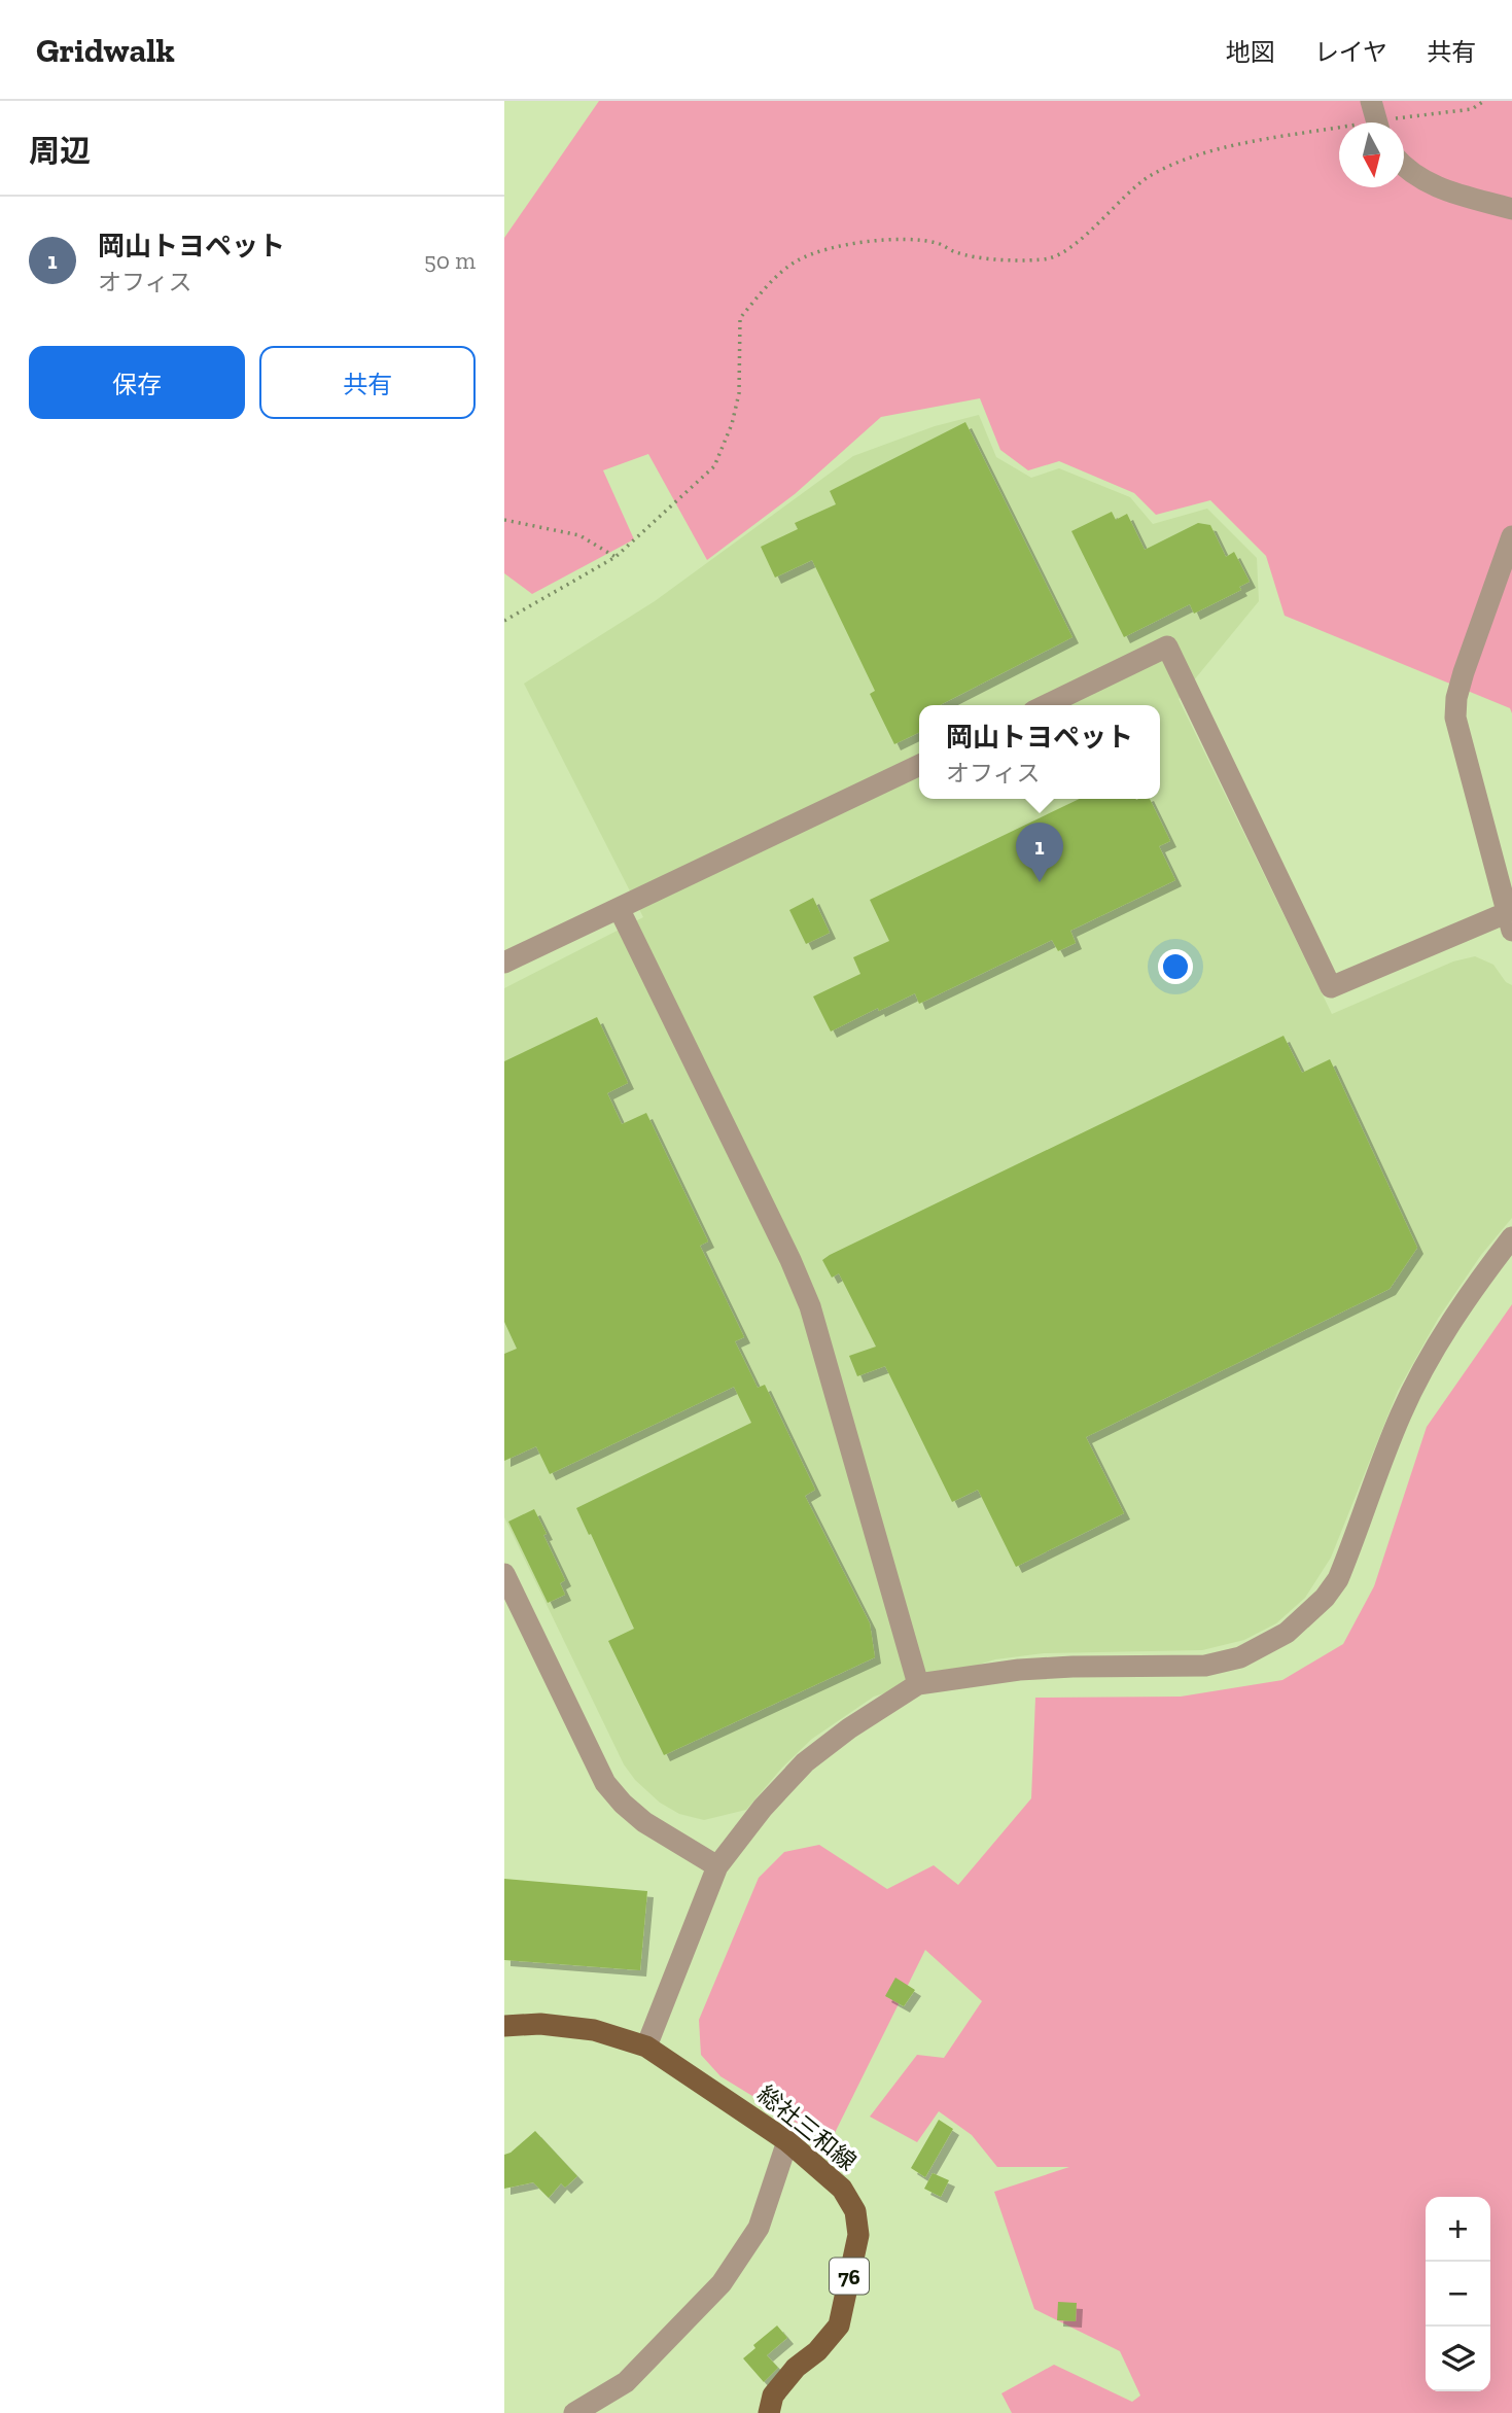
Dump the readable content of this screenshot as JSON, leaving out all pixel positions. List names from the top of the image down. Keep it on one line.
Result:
{"streets":{"main road":["総社三和線","76"]},"north":"bottom","page":{"header":"Gridwalk","nav":["地図","レイヤ","共有"],"heading":"周辺","list":[{"mark":"1","name":"岡山トヨペット","note":"オフィス","value":"50 m"}],"buttons":["保存","共有"],"popup":["岡山トヨペット","オフィス"],"pins":"1","map_buttons":["+","−"]}}
